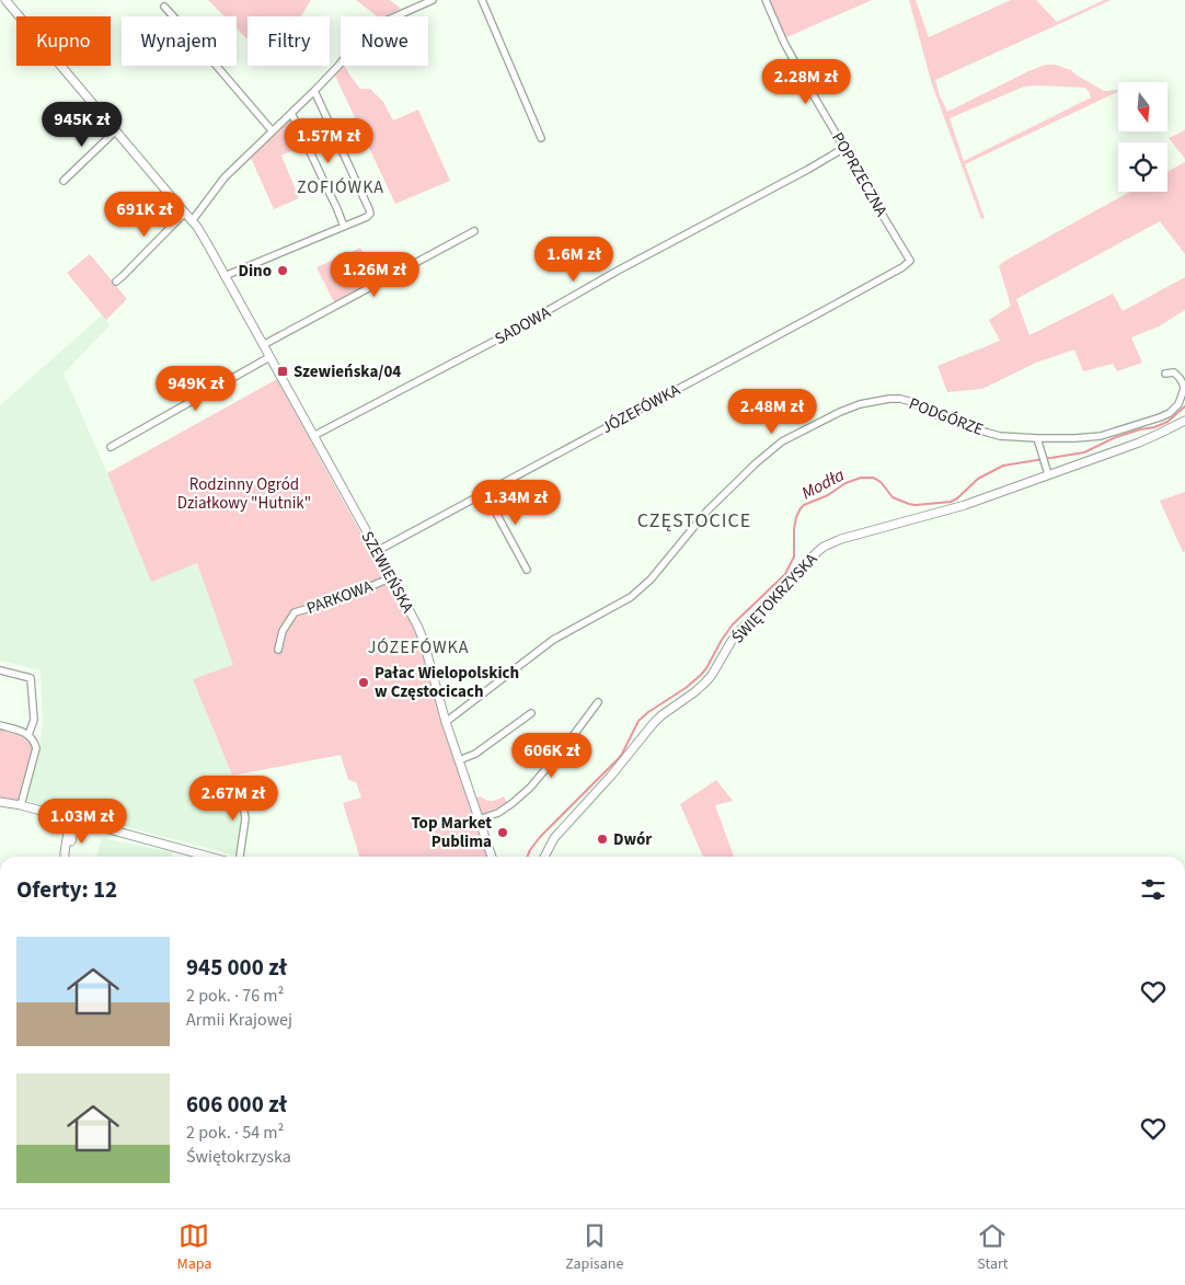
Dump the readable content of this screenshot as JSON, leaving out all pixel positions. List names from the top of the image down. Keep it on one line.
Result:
{"streets":{"street":["POPRZECZNA","SADOWA","JÓZEFÓWKA","PODGÓRZE","SZEWIEŃSKA","PARKOWA","ŚWIĘTOKRZYSKA"]},"crossings":[["POPRZECZNA","SADOWA"],["POPRZECZNA","JÓZEFÓWKA"],["SADOWA","SZEWIEŃSKA"],["JÓZEFÓWKA","SZEWIEŃSKA"],["PODGÓRZE","SZEWIEŃSKA"],["SZEWIEŃSKA","PARKOWA"]],"districts":["ZOFIÓWKA","CZĘSTOCICE","JÓZEFÓWKA"],"water":["Modła"],"parks":["Rodzinny Ogród Działkowy \"Hutnik\""],"places":{"other":["Dino","Pałac Wielopolskich w Częstocicach","Top Market Publima","Dwór"],"transit":["Szewieńska/04"]},"north":"bottom","page":{"chip":["Kupno","Wynajem","Filtry","Nowe"],"price":["2.28M zł","945K zł","1.57M zł","691K zł","1.6M zł","1.26M zł","949K zł","2.48M zł","1.34M zł","606K zł","2.67M zł","1.03M zł"],"heading":"Oferty: 12","list":[{"name":"945 000 zł","note":"2 pok. · 76 m² · Armii Krajowej"},{"name":"606 000 zł","note":"2 pok. · 54 m² · Świętokrzyska"}],"tabs":["Mapa","Zapisane","Start"]}}
